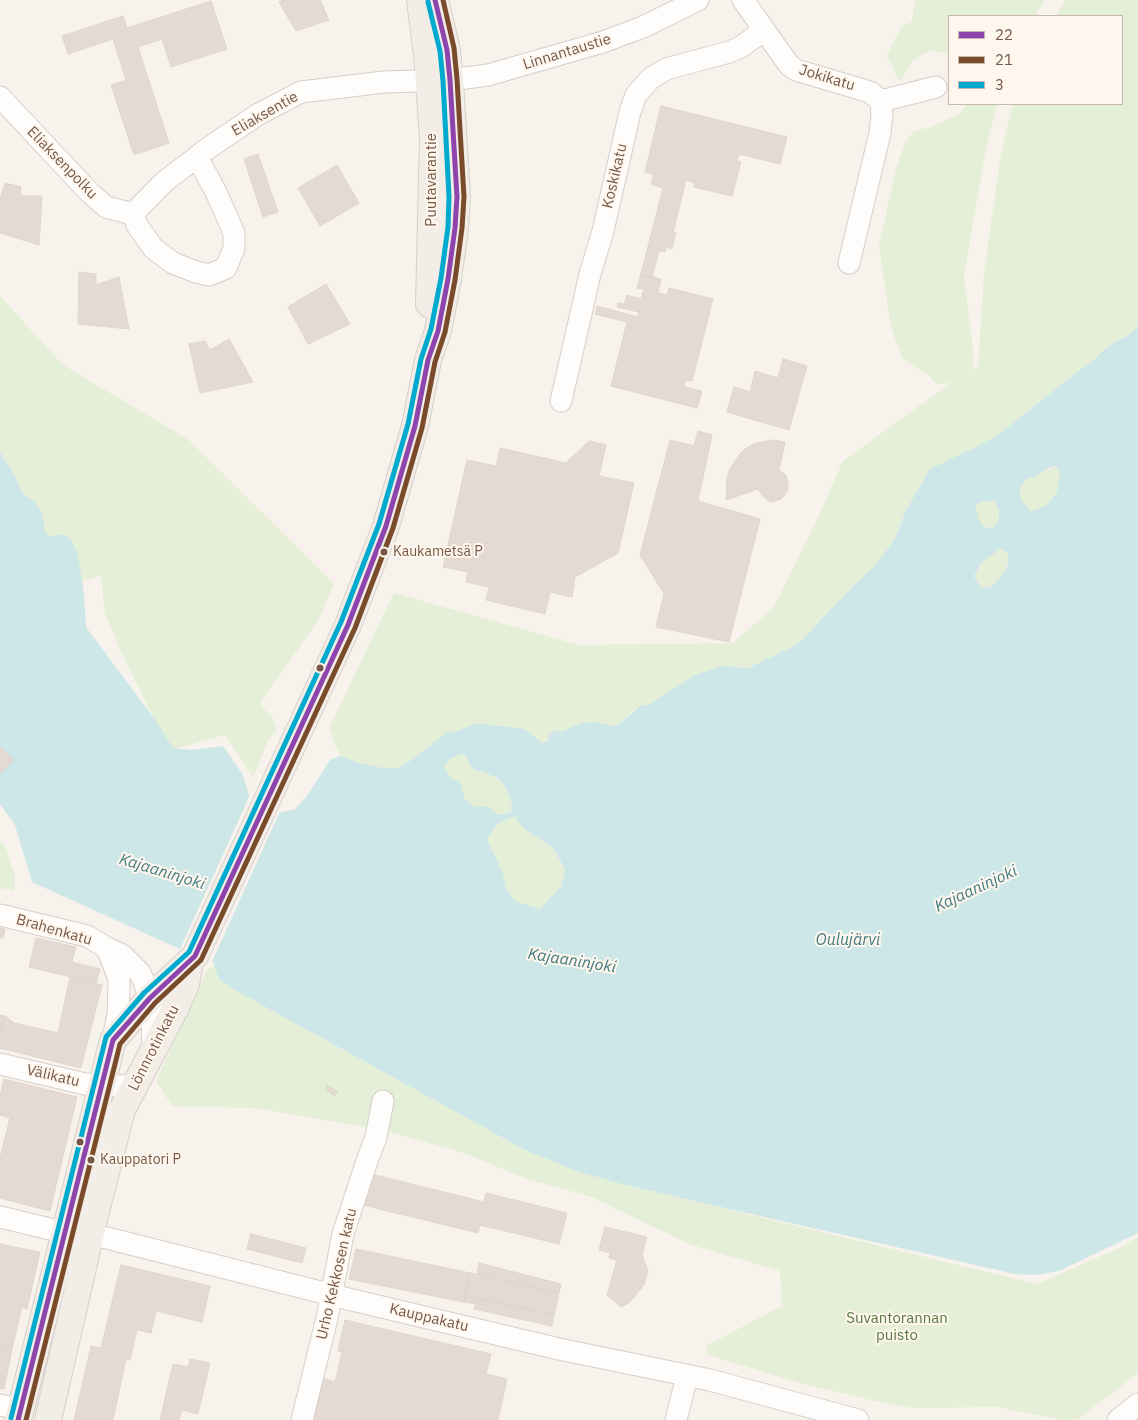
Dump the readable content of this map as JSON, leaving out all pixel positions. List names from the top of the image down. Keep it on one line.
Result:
{"streets":{"main road":["Puutavarantie","Lönnrotinkatu"],"street":["Linnantaustie","Jokikatu","Eliaksentie","Eliaksenpolku","Koskikatu","Brahenkatu","Välikatu","Urho Kekkosen katu","Kauppakatu"]},"crossings":[["Linnantaustie","Eliaksentie"],["Linnantaustie","Puutavarantie"],["Jokikatu","Koskikatu"],["Eliaksentie","Eliaksenpolku"],["Eliaksentie","Puutavarantie"],["Puutavarantie","Lönnrotinkatu"],["Brahenkatu","Lönnrotinkatu"],["Lönnrotinkatu","Välikatu"],["Lönnrotinkatu","Kauppakatu"],["Urho Kekkosen katu","Kauppakatu"]],"water":["Kajaaninjoki","Oulujärvi"],"parks":["Suvantorannan puisto"],"places":["Kaukametsä P","Kauppatori P"],"lines":["transit line 22","transit line 21","transit line 3"],"legend":["22","21","3"]}
